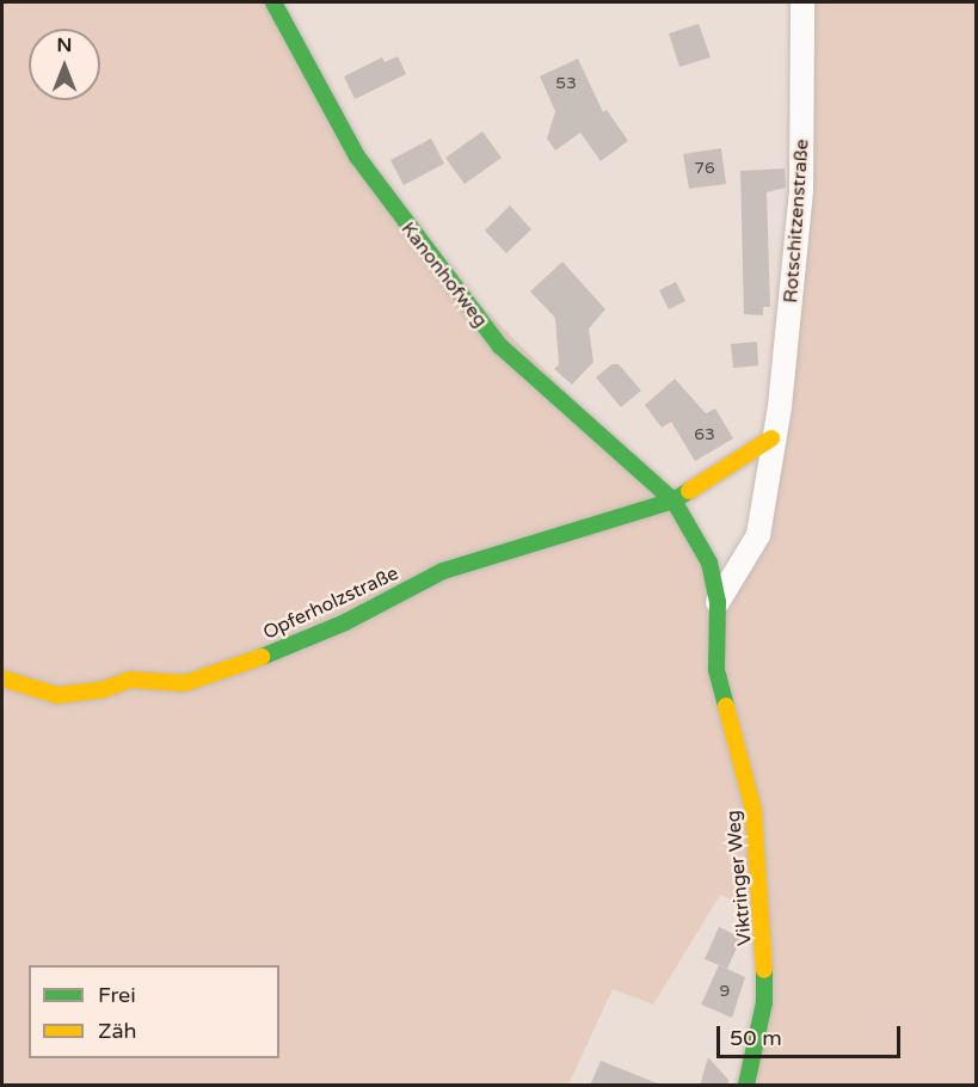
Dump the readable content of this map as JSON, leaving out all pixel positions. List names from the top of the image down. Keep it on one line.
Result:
{"streets":{"street":["Rotschitzenstraße","Kanonhofweg","Opferholzstraße","Viktringer Weg"]},"crossings":[["Kanonhofweg","Opferholzstraße"],["Kanonhofweg","Viktringer Weg"]],"house_numbers":["53","76","63","9"],"legend":["Frei","Zäh"],"scale_bar":"50 m","north":"top"}
